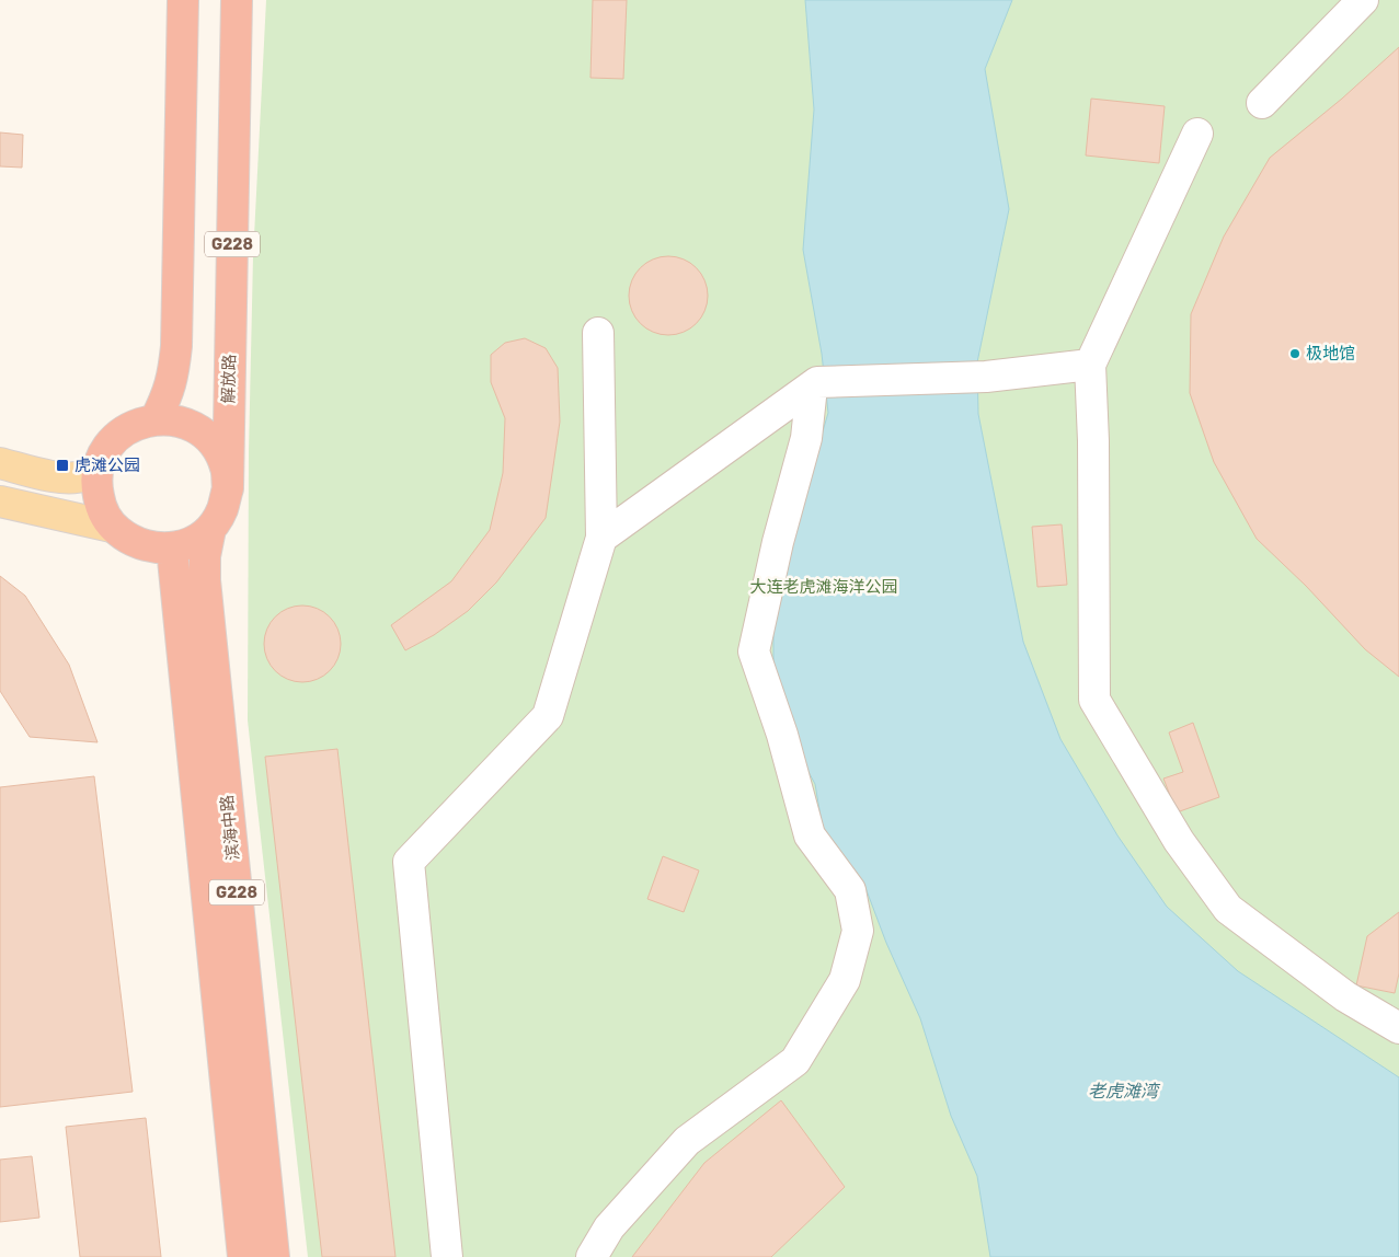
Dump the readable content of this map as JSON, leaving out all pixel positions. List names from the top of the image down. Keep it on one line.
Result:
{"streets":{"highway":["G228","解放路","滨海中路"]},"crossings":[["G228","解放路"],["G228","滨海中路"],["解放路","滨海中路"]],"water":["老虎滩湾"],"parks":["大连老虎滩海洋公园"],"places":{"other":["极地馆"],"transit":["虎滩公园"]}}
